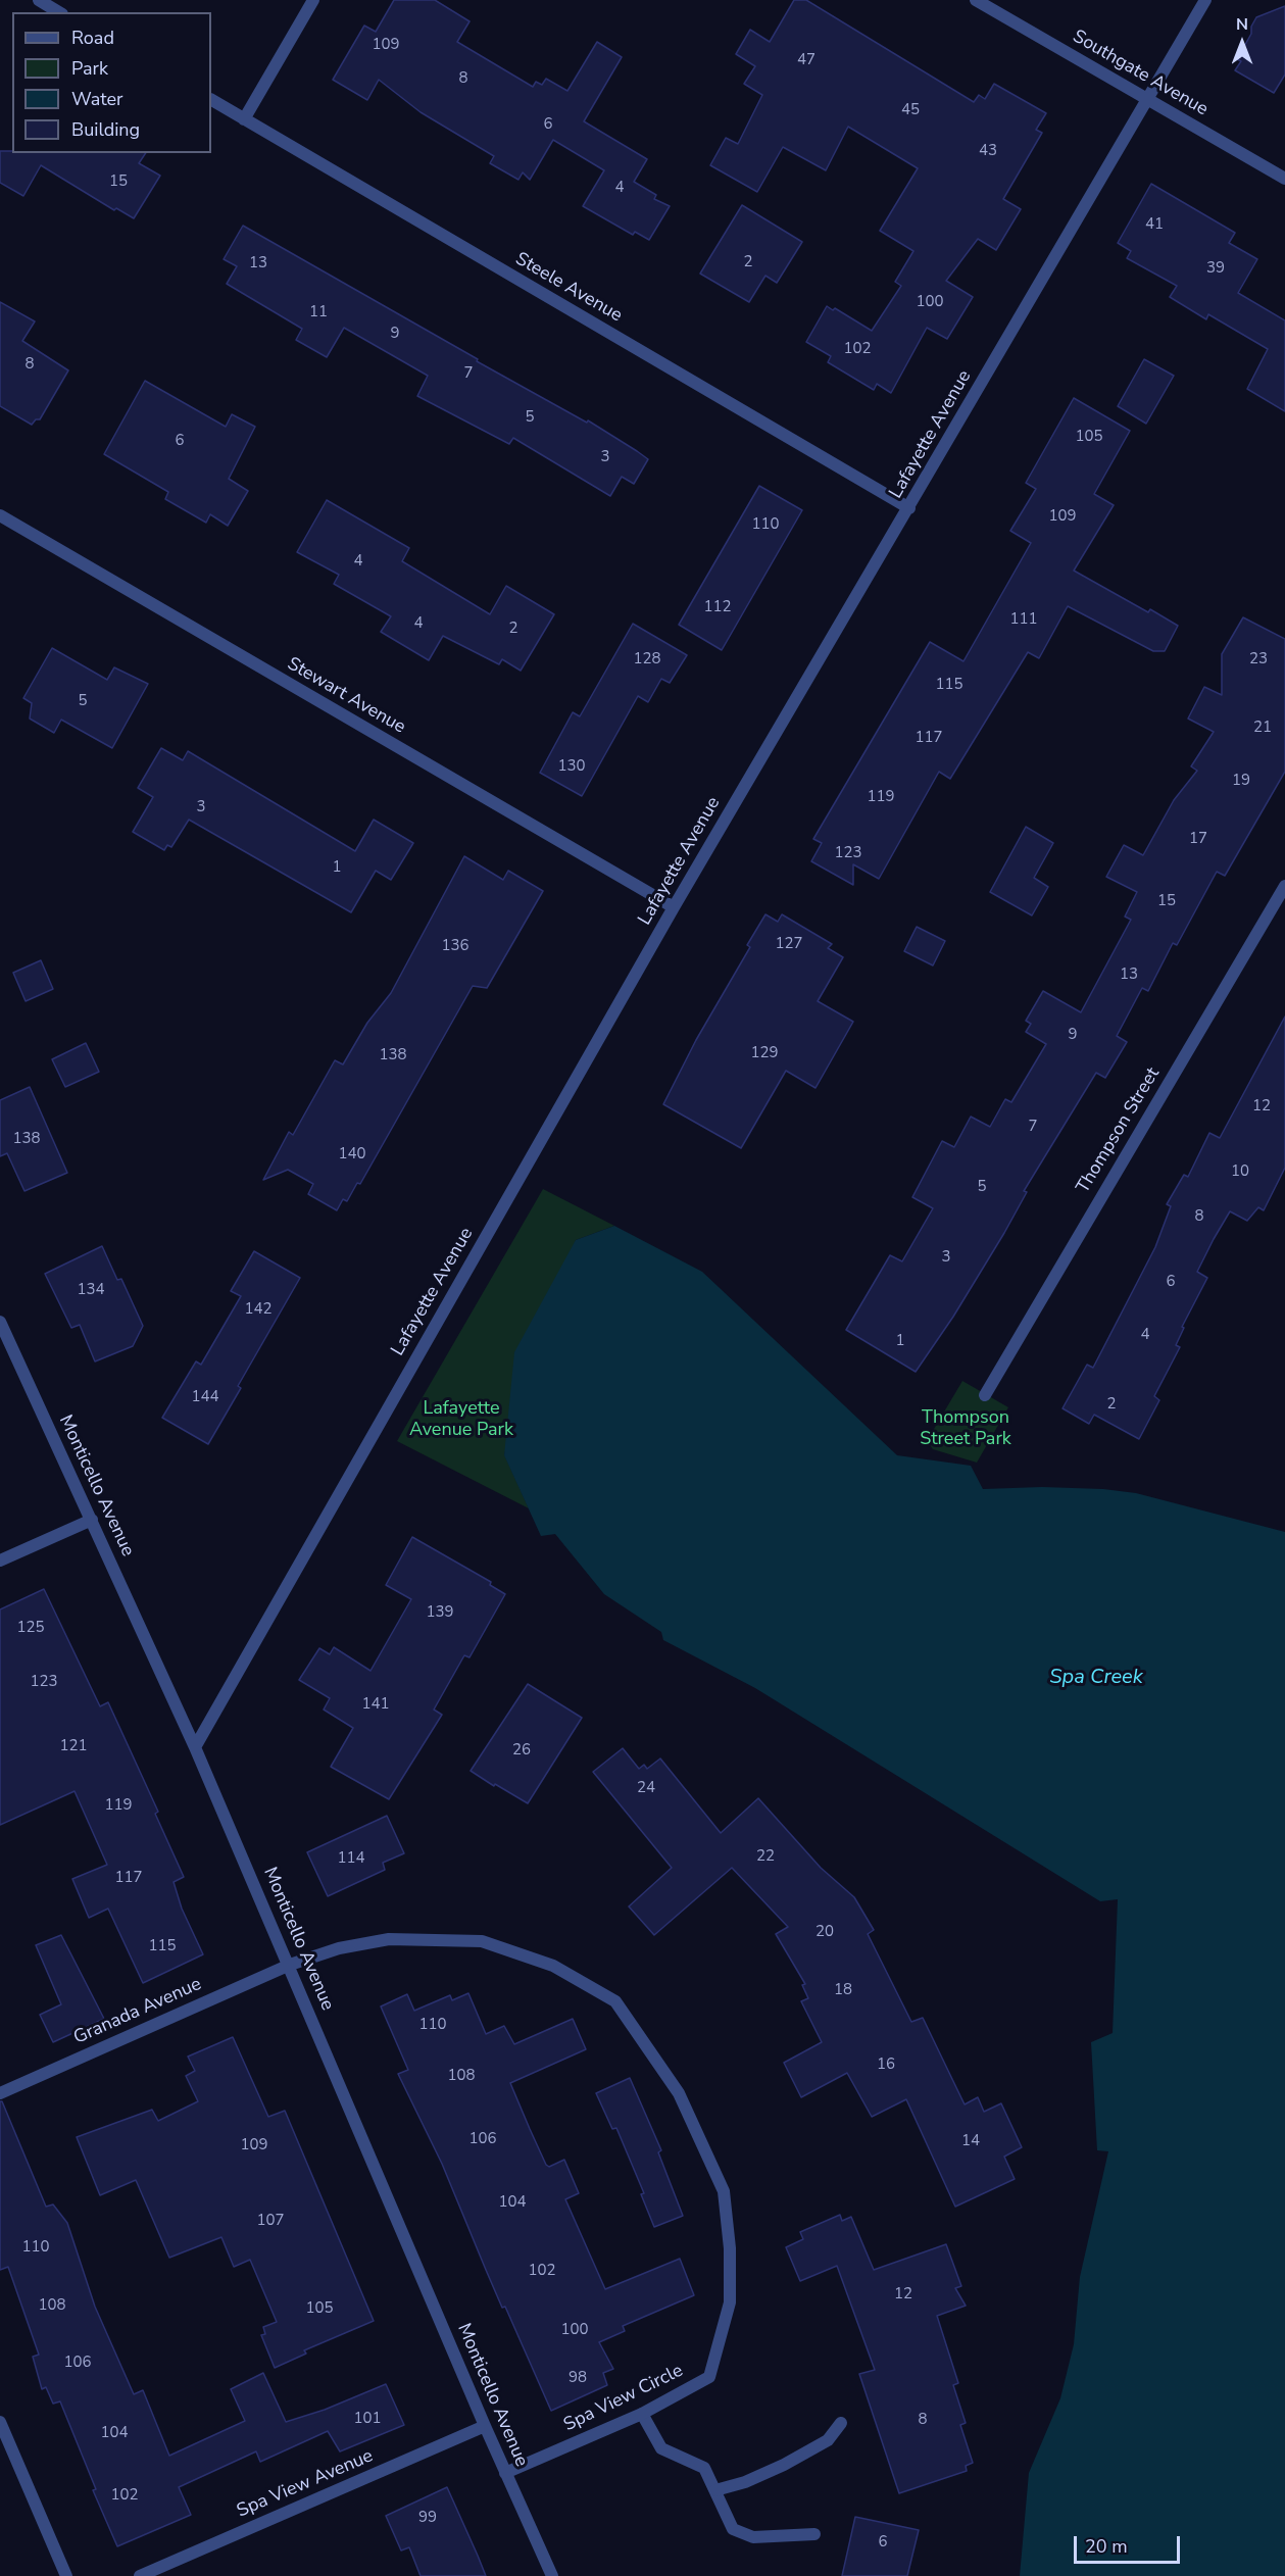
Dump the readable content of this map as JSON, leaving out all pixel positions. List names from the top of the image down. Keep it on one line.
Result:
{"streets":{"street":["Southgate Avenue","Steele Avenue","Lafayette Avenue","Stewart Avenue","Thompson Street","Monticello Avenue","Granada Avenue","Spa View Circle","Spa View Avenue"]},"crossings":[["Southgate Avenue","Lafayette Avenue"],["Steele Avenue","Lafayette Avenue"],["Lafayette Avenue","Stewart Avenue"],["Lafayette Avenue","Monticello Avenue"],["Monticello Avenue","Granada Avenue"],["Monticello Avenue","Spa View Circle"],["Monticello Avenue","Spa View Avenue"],["Granada Avenue","Spa View Circle"]],"water":["Spa Creek"],"parks":["Lafayette Avenue Park","Thompson Street Park"],"house_numbers":["109","47","8","45","6","43","15","4","41","2","13","39","100","11","9","102","8","7","5","105","6","3","109","110","4","112","111","4","2","128","23","115","5","21","117","130","19","119","3","17","123","1","15","127","136","13","9","129","138","12","7","138","140","10","5","8","3","6","134","142","4","1","144","2","139","125","123","141","121","26","24","119","22","114","117","20","115","18","110","16","108","106","14","109","104","107","110","102","12","108","105","100","106","98","101","8","104","102","99","6"],"legend":["Road","Park","Water","Building"],"scale_bar":"20 m","north":"top"}
